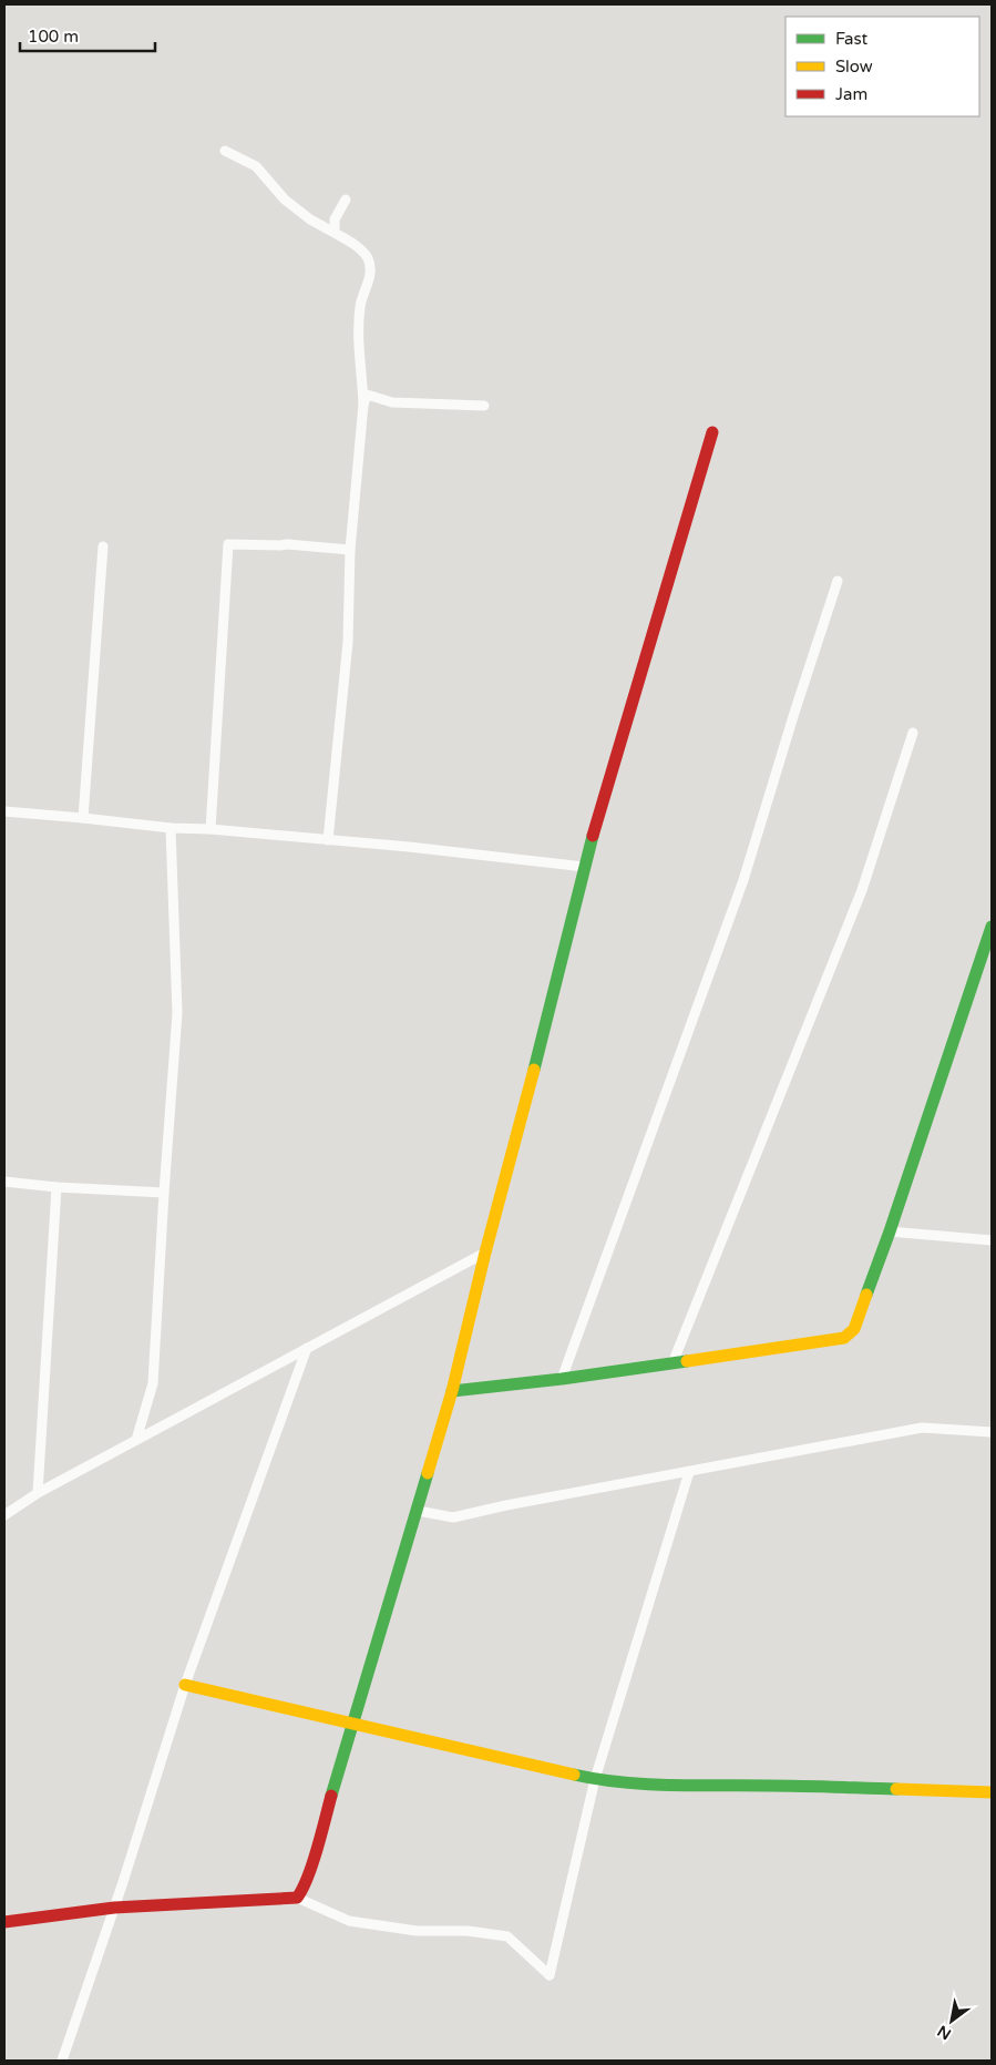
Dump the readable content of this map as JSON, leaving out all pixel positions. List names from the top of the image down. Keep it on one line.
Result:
{"legend":["Fast","Slow","Jam"],"scale_bar":"100 m","north":"bottom left"}
